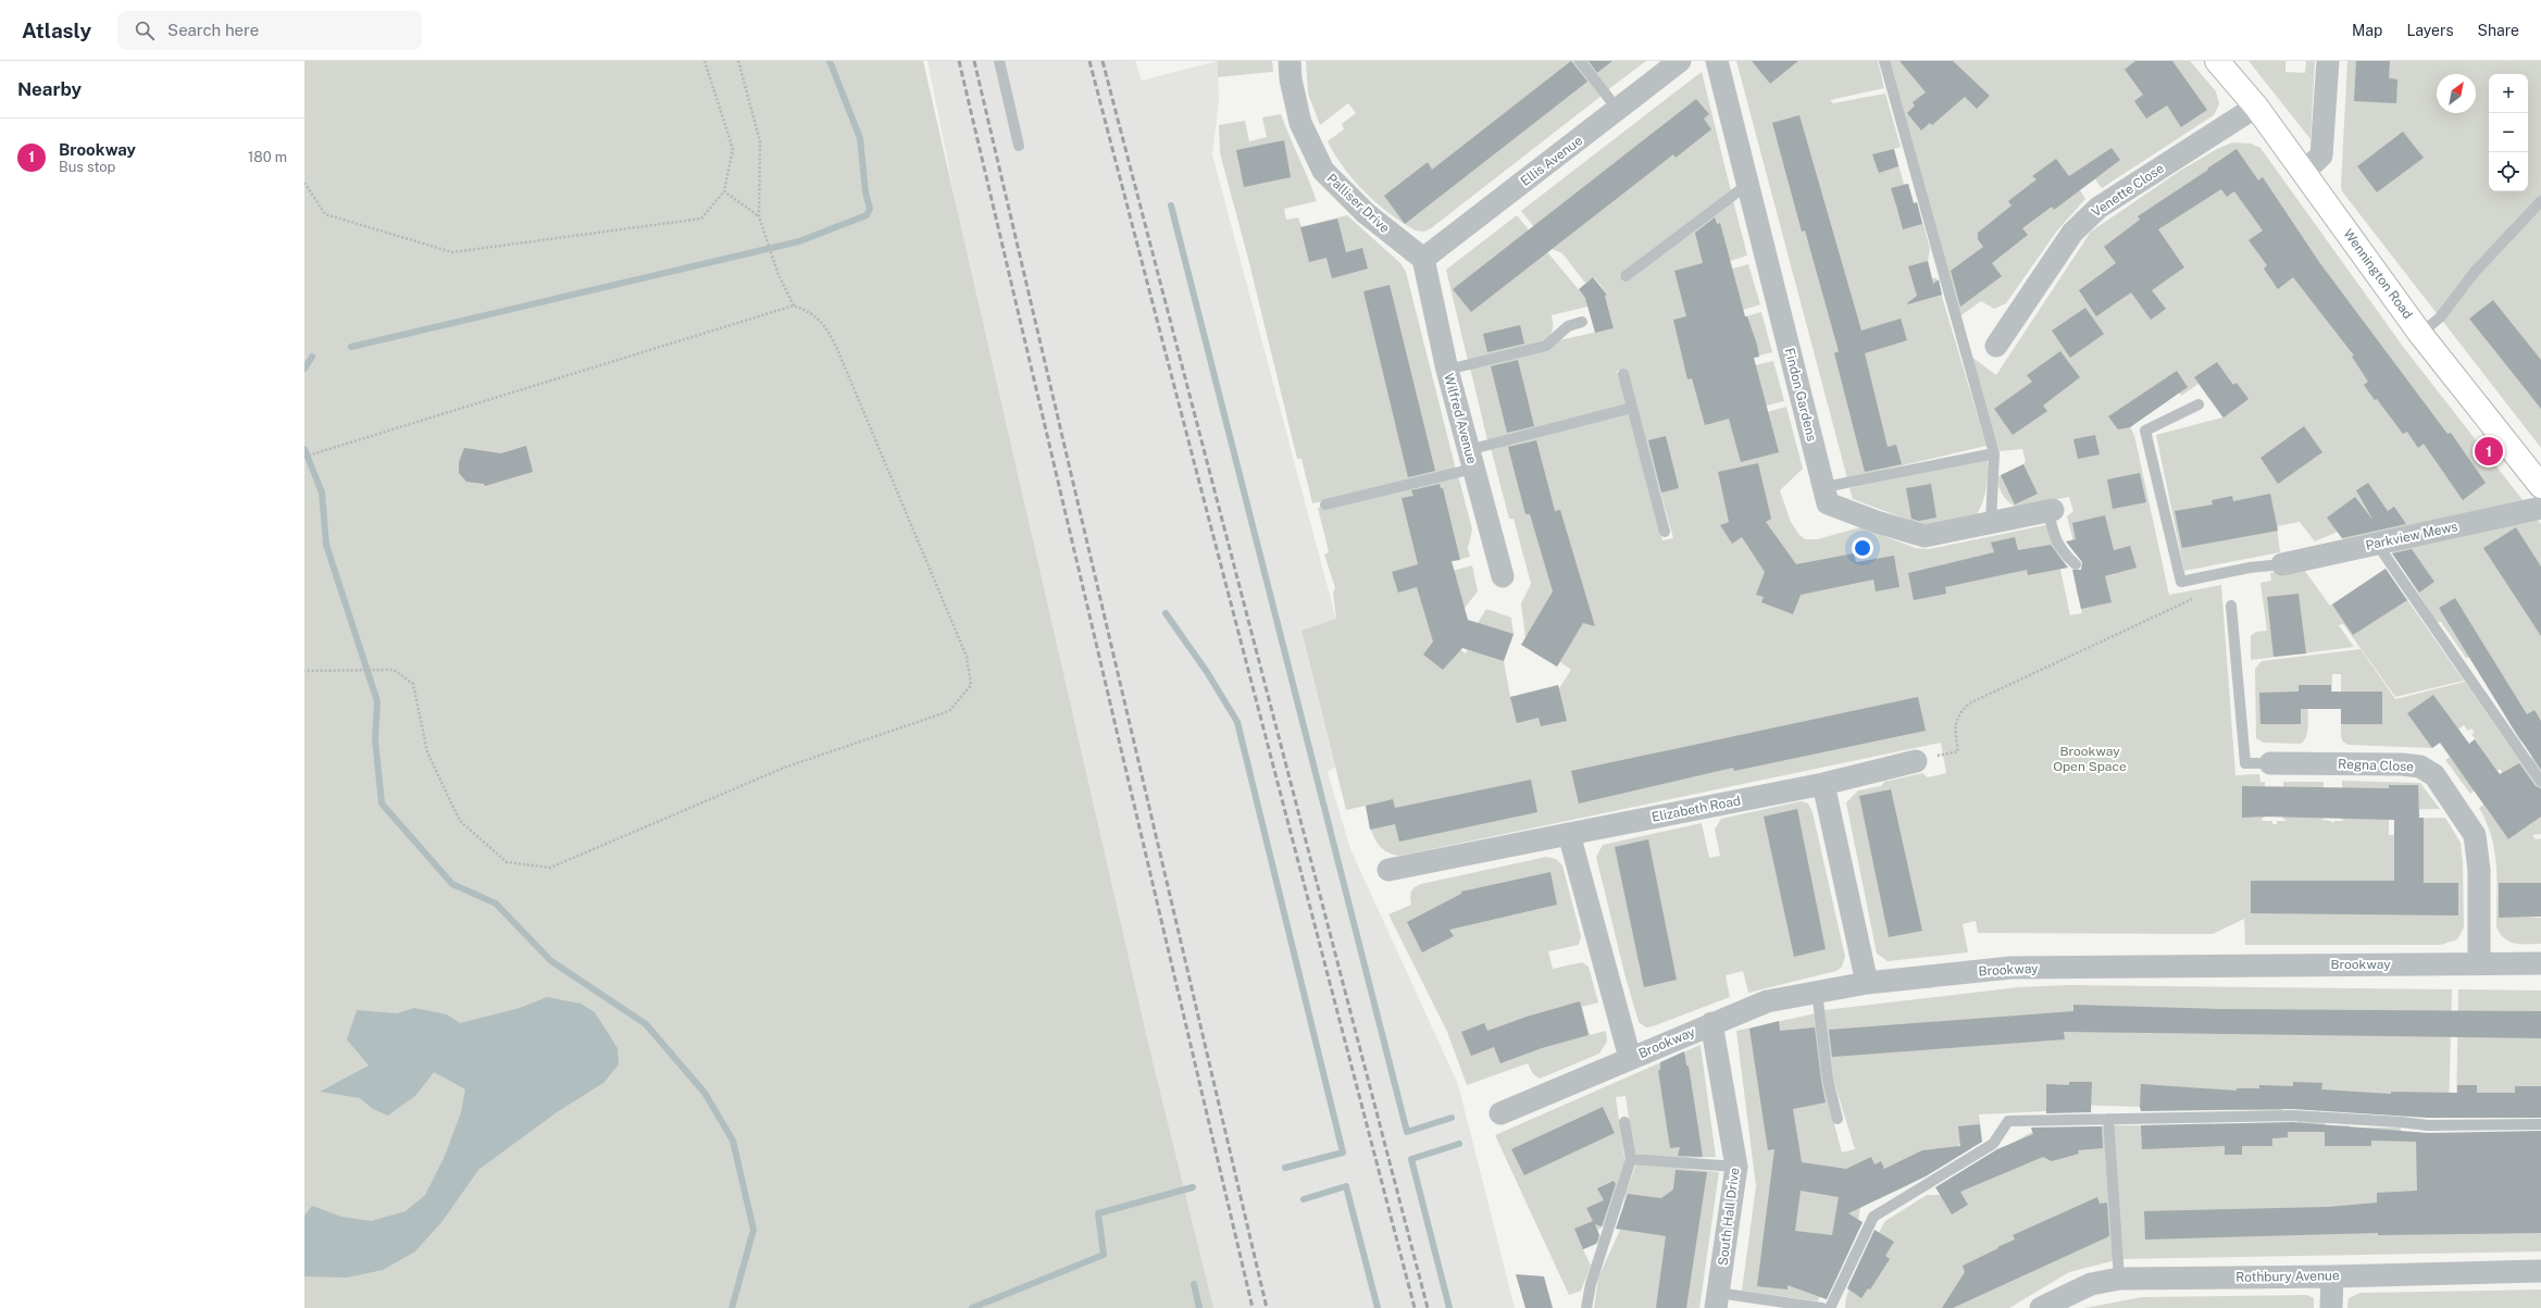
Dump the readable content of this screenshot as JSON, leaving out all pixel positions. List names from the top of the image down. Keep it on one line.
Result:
{"streets":{"main road":["Wennington Road"],"street":["Ellis Avenue","Venette Close","Palliser Drive","Findon Gardens","Wilfred Avenue","Parkview Mews","Regna Close","Elizabeth Road","Brookway","South Hall Drive","Rothbury Avenue"]},"crossings":[["Ellis Avenue","Palliser Drive"],["Ellis Avenue","Wilfred Avenue"],["Venette Close","Wennington Road"],["Palliser Drive","Wilfred Avenue"],["Regna Close","Brookway"],["Brookway","South Hall Drive"]],"parks":["Brookway Open Space"],"north":"top right","page":{"header":"Atlasly","search":"Search here","nav":["Map","Layers","Share"],"heading":"Nearby","map_buttons":["+","−"],"list":[{"mark":"1","name":"Brookway","note":"Bus stop","value":"180 m"}],"pins":"1"}}
